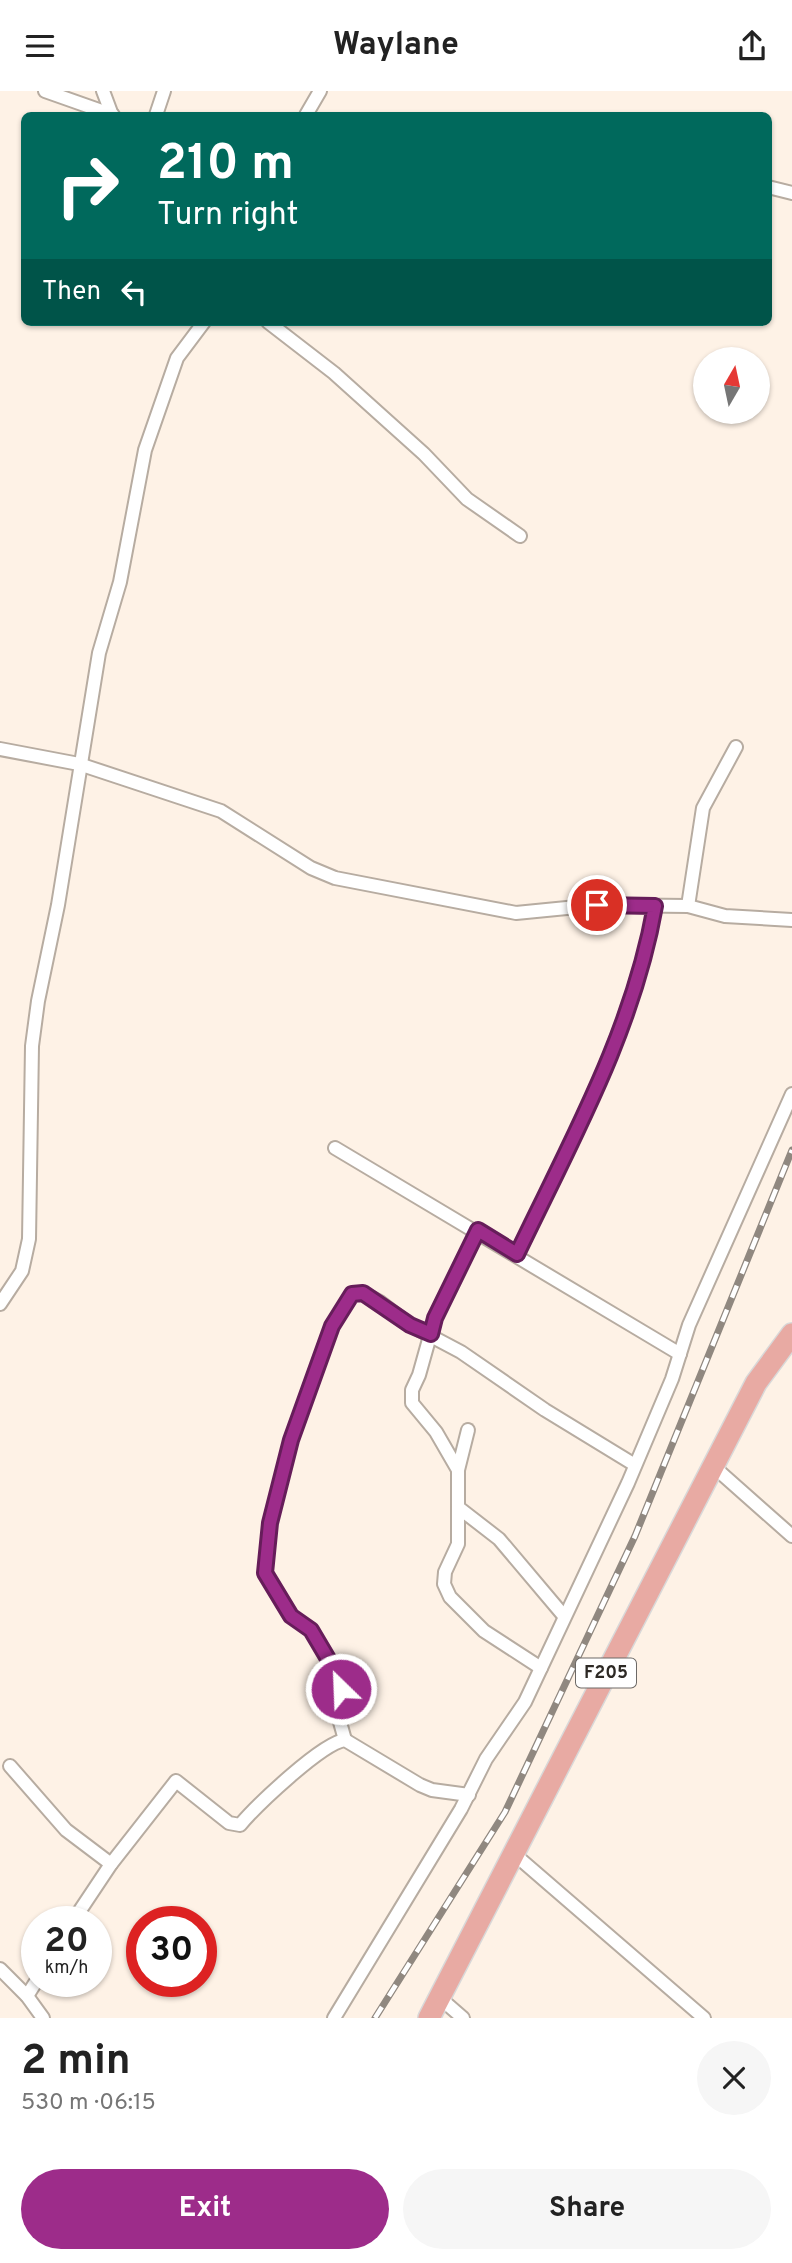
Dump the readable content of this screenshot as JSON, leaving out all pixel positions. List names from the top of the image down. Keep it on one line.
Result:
{"streets":{"main road":["F205"]},"north":"top","page":{"header":"Waylane","turn":["210 m","Turn right"],"then":"Then","speed":"20 km/h","limit":"30","heading":["2 min","530 m · 06:15"],"buttons":["Exit","Share"]}}
